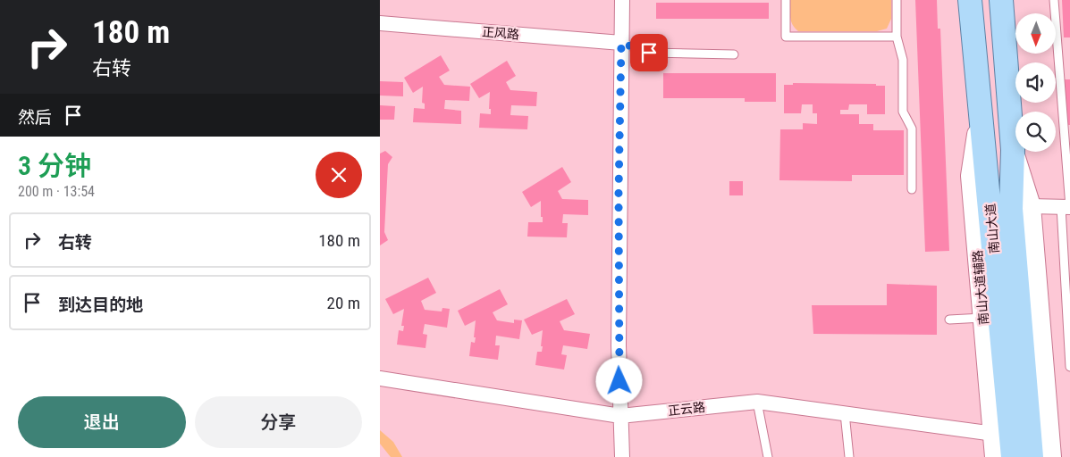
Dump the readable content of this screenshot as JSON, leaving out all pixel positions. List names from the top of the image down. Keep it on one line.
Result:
{"streets":{"main road":["南山大道"],"street":["正风路","南山大道辅路","正云路"]},"crossings":[["南山大道","南山大道辅路"],["南山大道辅路","正云路"]],"north":"bottom","page":{"turn":["180 m","右转"],"then":"然后","heading":["3 分钟","200 m · 13:54"],"list":[{"name":"右转","value":"180 m"},{"name":"到达目的地","value":"20 m"}],"buttons":["退出","分享"]}}
